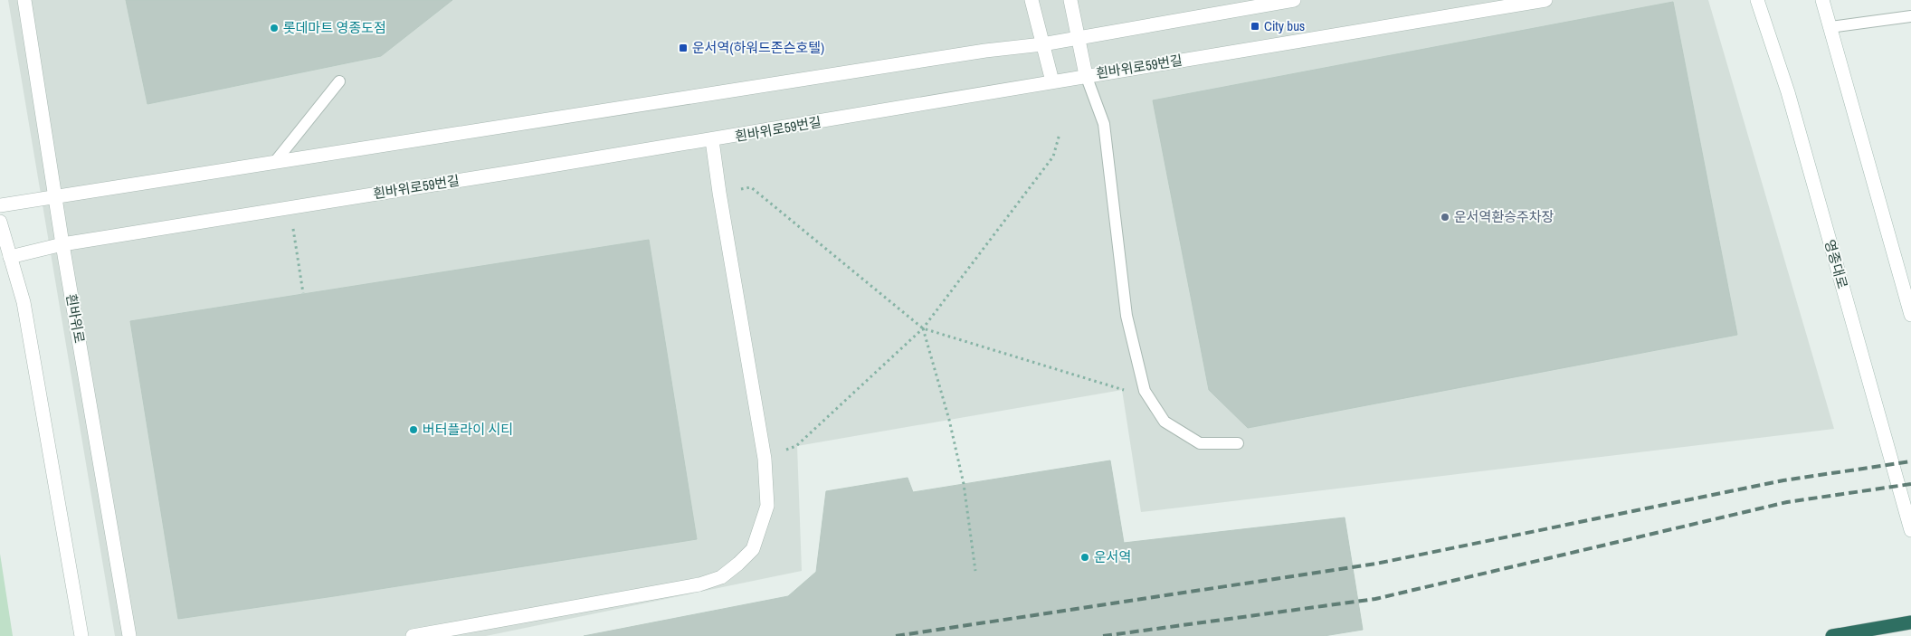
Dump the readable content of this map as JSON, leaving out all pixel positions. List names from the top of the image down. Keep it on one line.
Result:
{"streets":{"street":["흰바위로59번길","영종대로","흰바위로"]},"crossings":[["흰바위로59번길","흰바위로"]],"places":{"transit":["City bus","운서역(하워드존슨호텔)"],"other":["롯데마트 영종도점","운서역환승주차장","버터플라이 시티","운서역"]}}
